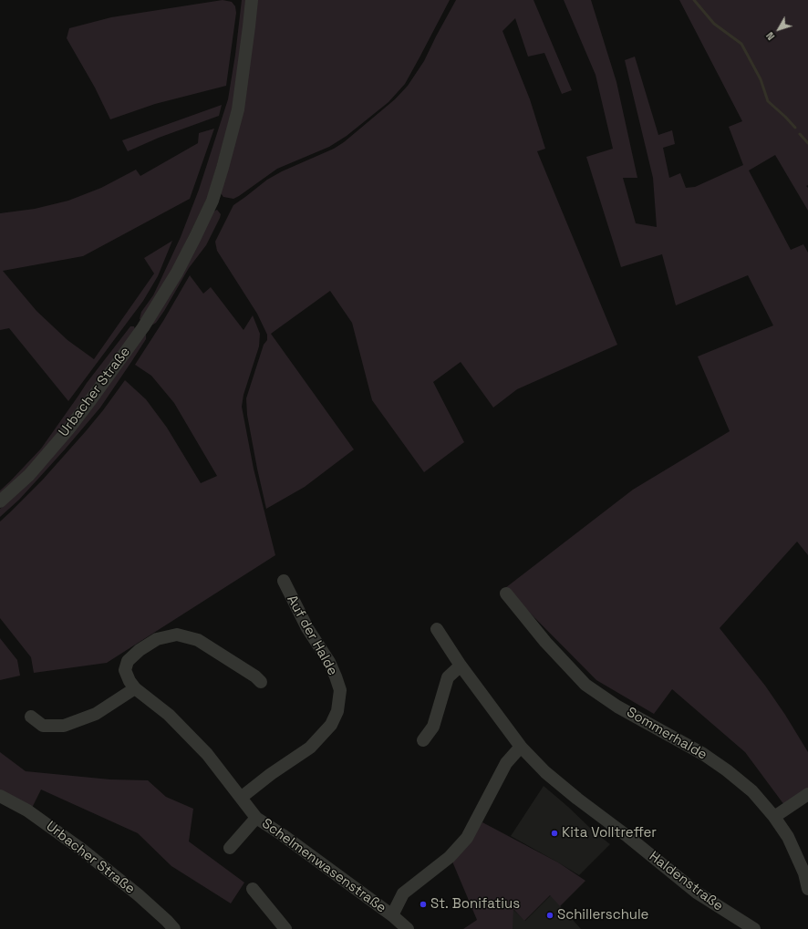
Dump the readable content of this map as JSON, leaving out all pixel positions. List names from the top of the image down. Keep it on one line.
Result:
{"streets":{"street":["Urbacher Straße","Auf der Halde","Sommerhalde","Schelmenwasenstraße","Haldenstraße"]},"crossings":[["Auf der Halde","Schelmenwasenstraße"]],"places":["Kita Volltreffer","St. Bonifatius","Schillerschule"],"north":"bottom left"}
